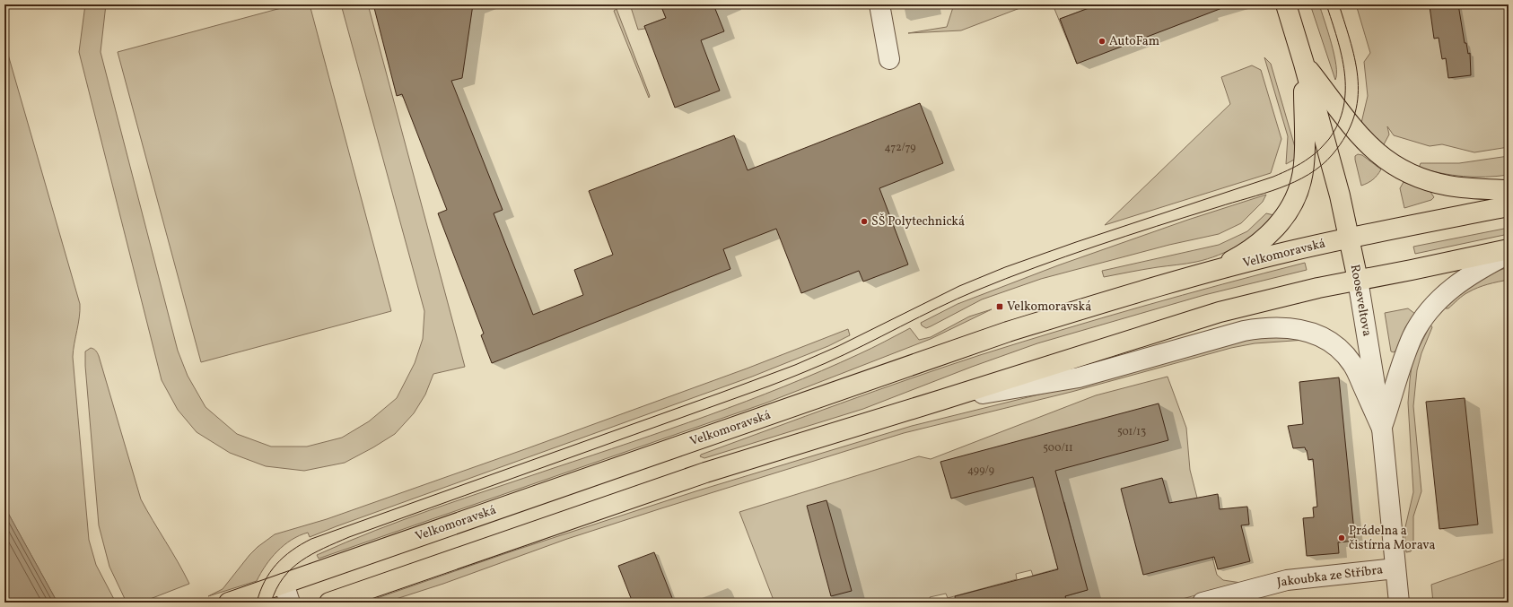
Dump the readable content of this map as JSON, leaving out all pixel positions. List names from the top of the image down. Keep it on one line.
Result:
{"streets":{"main road":["Velkomoravská","Rooseveltova"],"street":["Jakoubka ze Stříbra"]},"crossings":[["Velkomoravská","Rooseveltova"],["Rooseveltova","Jakoubka ze Stříbra"]],"places":{"other":["AutoFam","SŠ Polytechnická","Prádelna a čistírna Morava"],"transit":["Velkomoravská"]},"house_numbers":["472/79","501/13","500/11","499/9"]}
